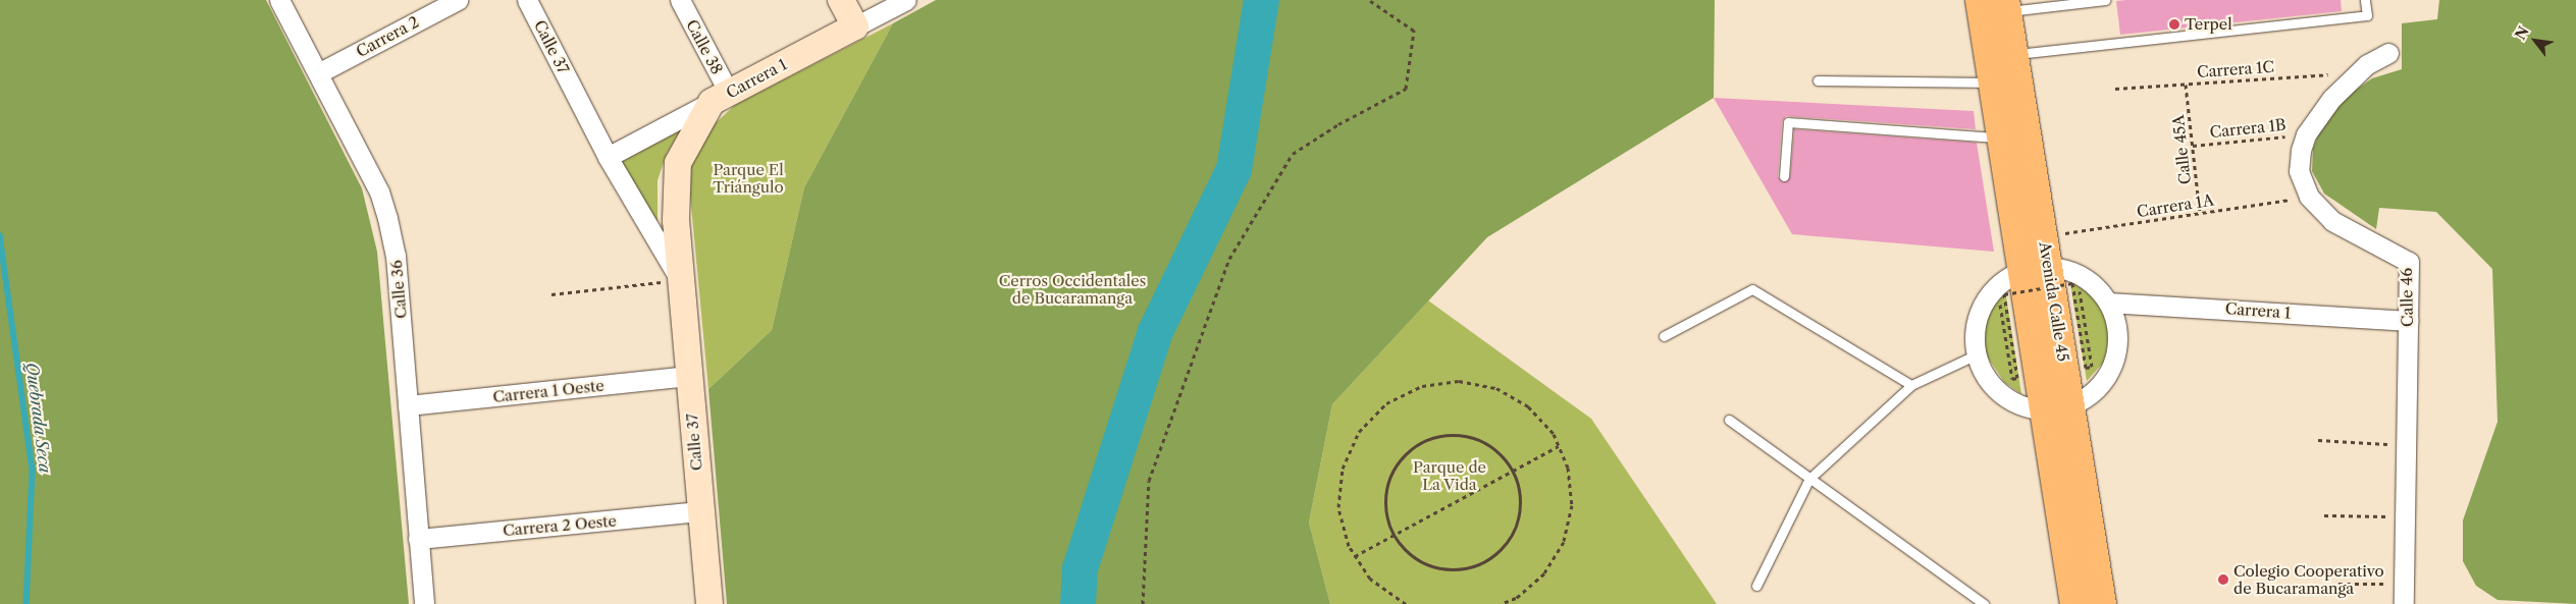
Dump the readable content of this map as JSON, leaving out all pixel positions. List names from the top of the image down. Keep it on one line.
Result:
{"streets":{"main road":["Avenida Calle 45"],"street":["Carrera 2","Calle 37","Calle 38","Carrera 1","Calle 36","Calle 46","Carrera 1 Oeste","Carrera 2 Oeste"],"path":["Carrera 1C","Carrera 1B","Calle 45A","Carrera 1A"]},"crossings":[["Carrera 2","Calle 36"],["Calle 37","Calle 38"],["Calle 37","Carrera 1"],["Calle 37","Carrera 1 Oeste"],["Calle 37","Carrera 2 Oeste"],["Calle 38","Carrera 1"],["Carrera 1C","Calle 45A"],["Carrera 1C","Calle 46"],["Carrera 1","Calle 46"],["Carrera 1B","Calle 45A"],["Carrera 1B","Calle 46"],["Calle 45A","Carrera 1A"],["Carrera 1A","Calle 46"],["Carrera 1A","Avenida Calle 45"],["Calle 36","Carrera 1 Oeste"],["Calle 36","Carrera 2 Oeste"]],"water":["Quebrada Seca"],"parks":["Parque El Triángulo","Cerros Occidentales de Bucaramanga","Parque de La Vida"],"places":["Terpel","Colegio Cooperativo de Bucaramanga"],"north":"top left"}
